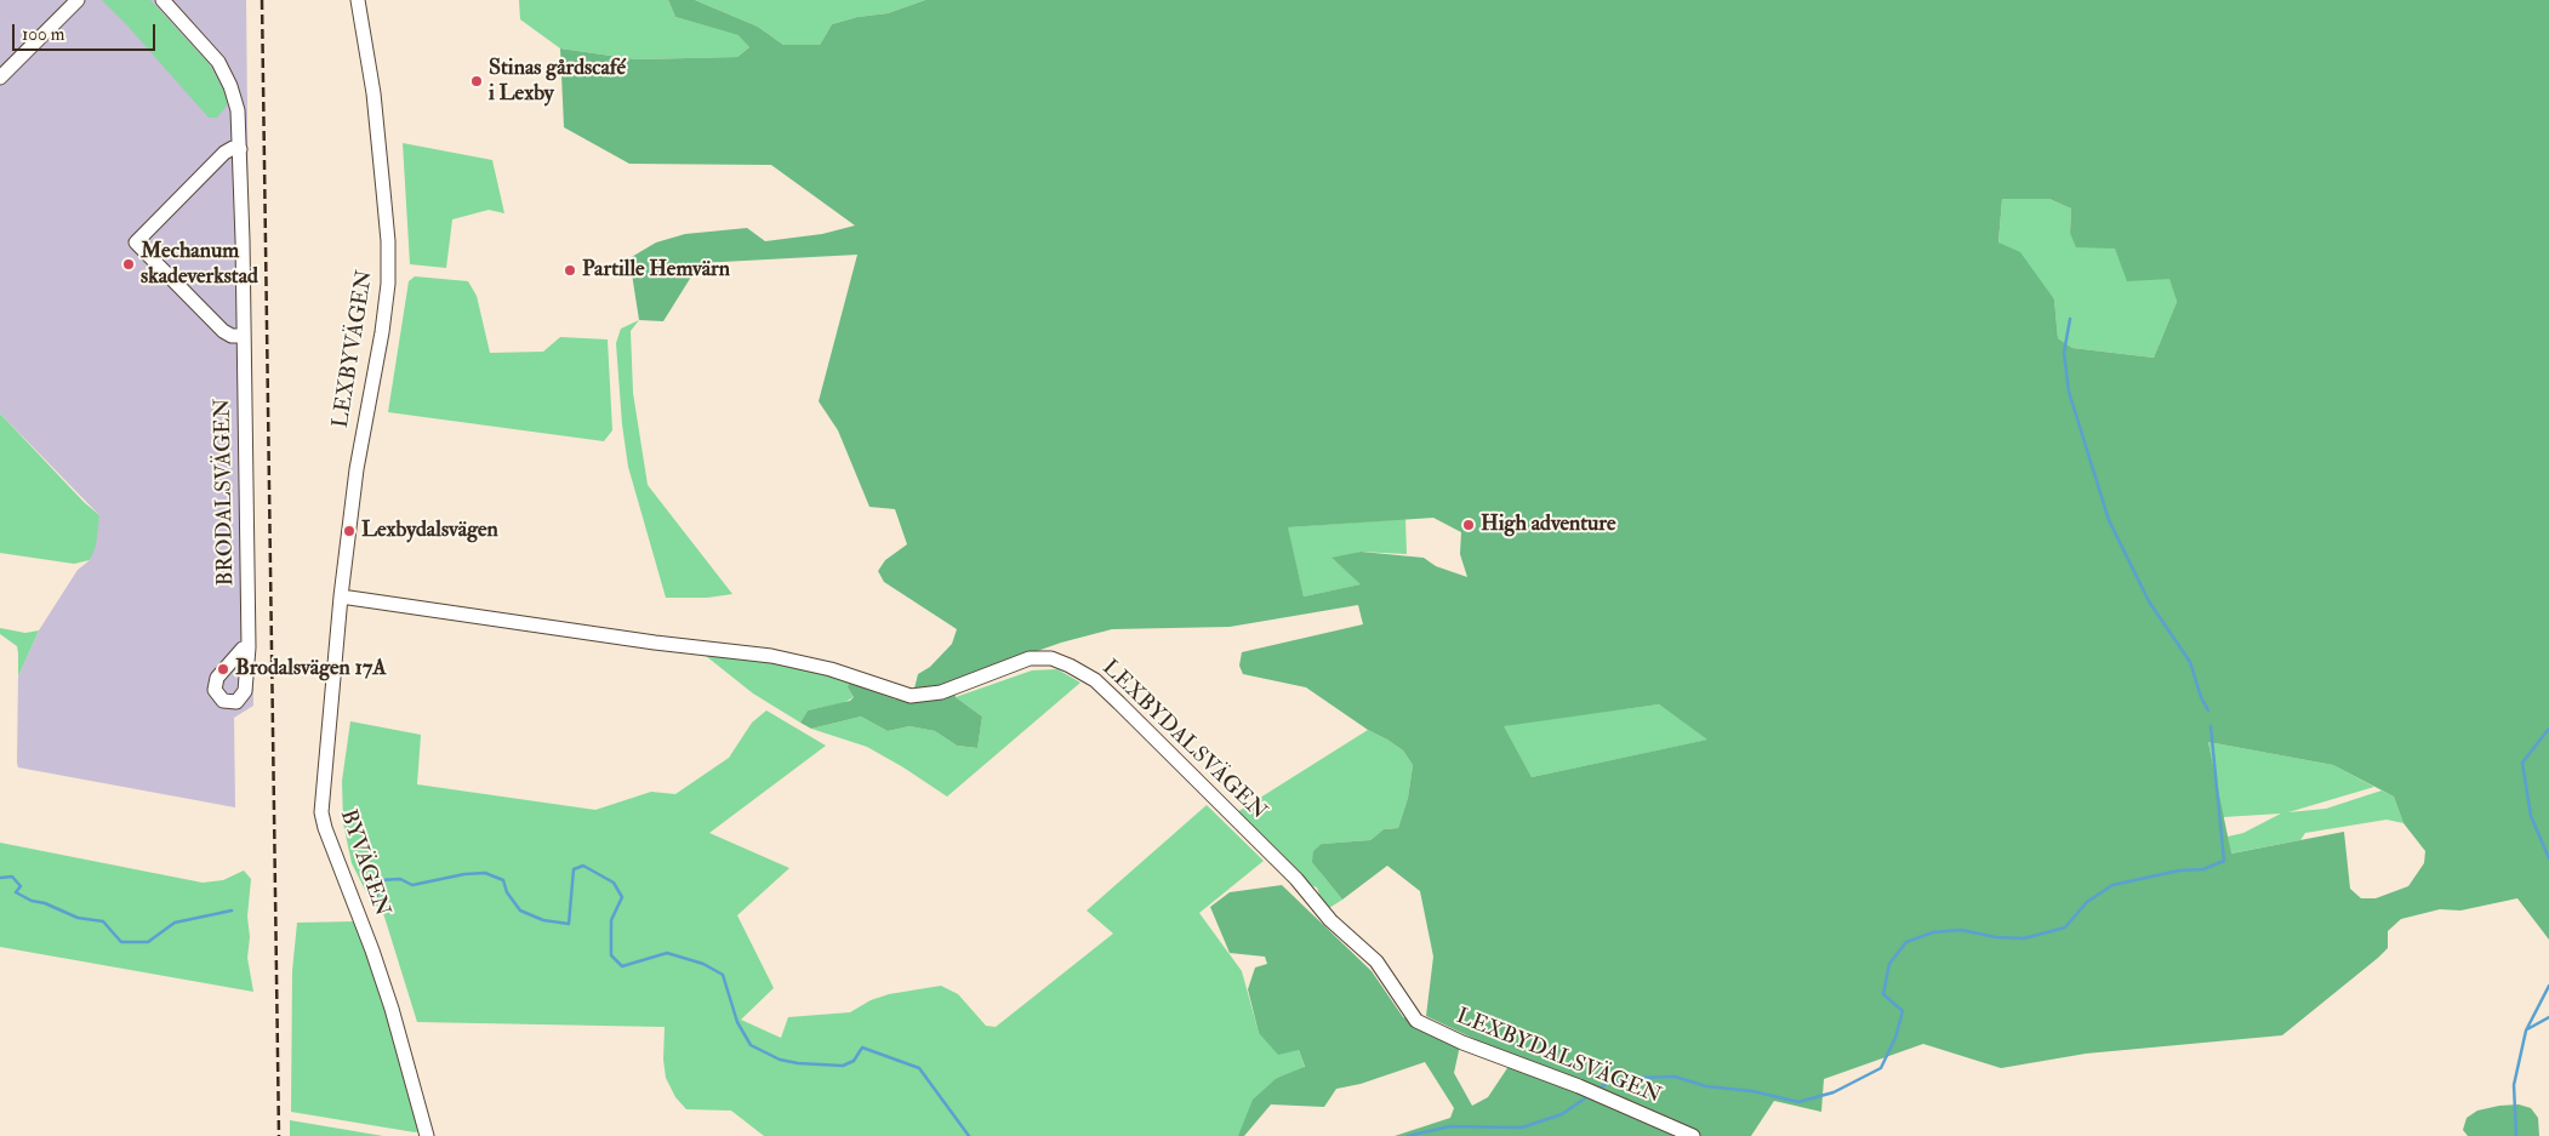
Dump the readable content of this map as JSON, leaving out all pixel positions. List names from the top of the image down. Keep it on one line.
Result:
{"streets":{"street":["LEXBYVÄGEN","BRODALSVÄGEN","LEXBYDALSVÄGEN","BYVÄGEN"]},"crossings":[["LEXBYVÄGEN","LEXBYDALSVÄGEN"],["LEXBYVÄGEN","BYVÄGEN"],["LEXBYDALSVÄGEN","BYVÄGEN"]],"places":["Stinas gårdscafé i Lexby","Mechanum skadeverkstad","Partille Hemvärn","High adventure","Lexbydalsvägen","Brodalsvägen 17A"],"scale_bar":"100 m"}
